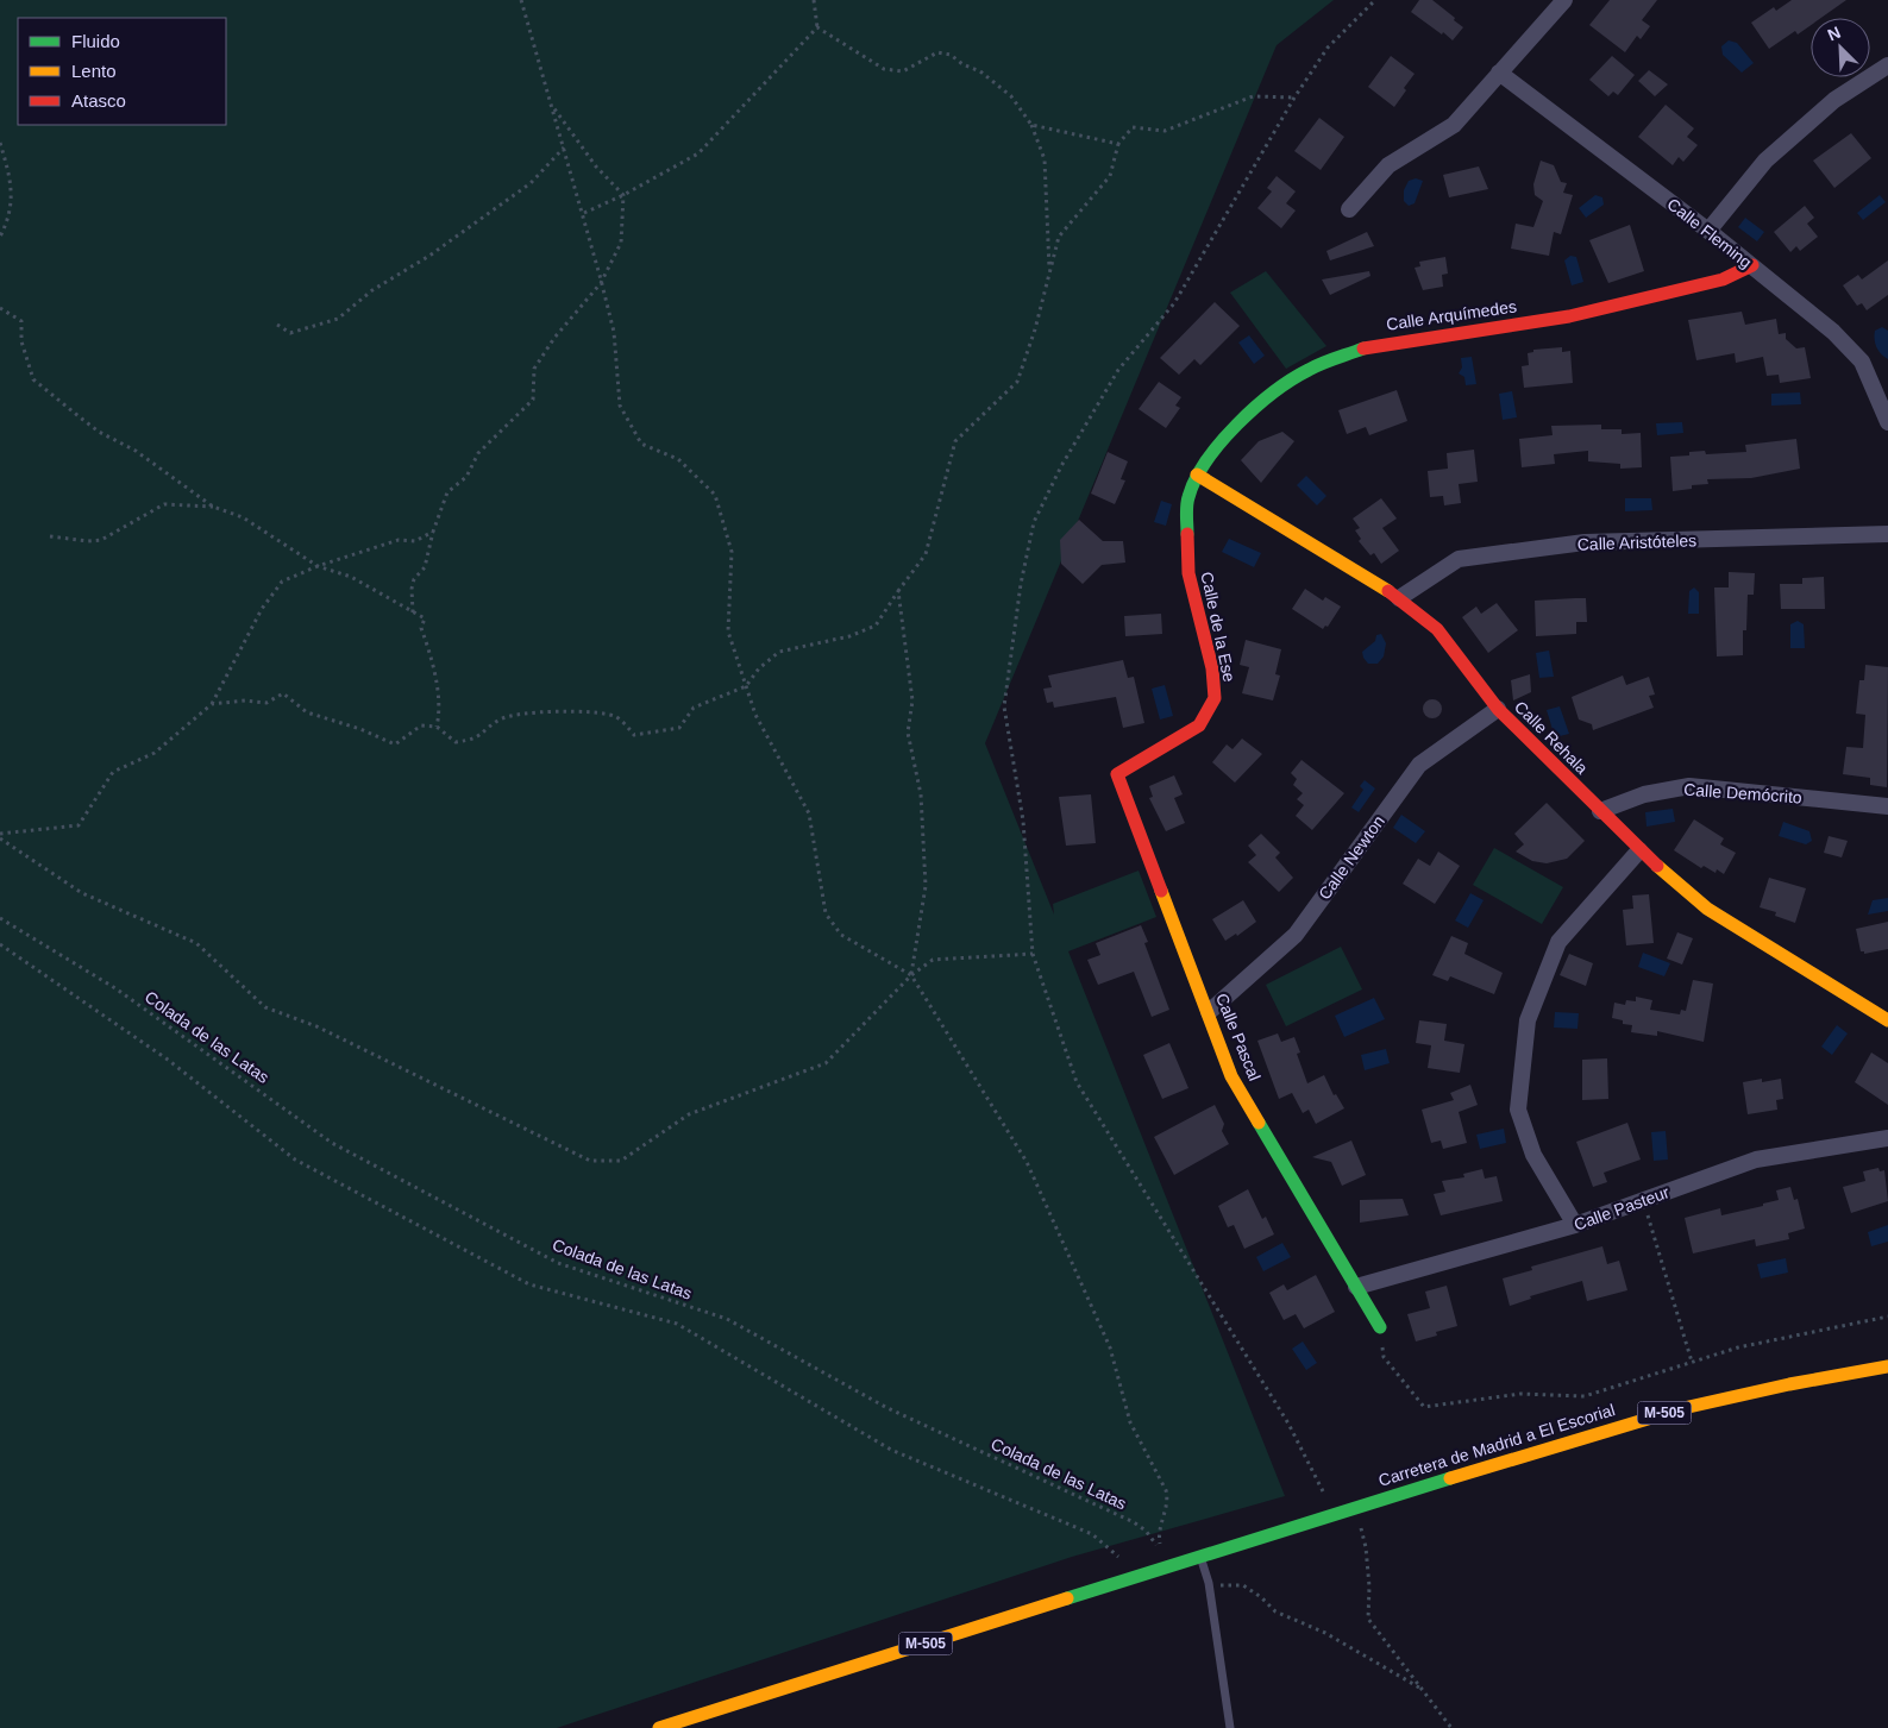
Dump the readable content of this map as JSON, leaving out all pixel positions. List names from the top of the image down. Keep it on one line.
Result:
{"streets":{"main road":["Calle Arquímedes","Calle de la Ese","Calle Rehala","Calle Pascal","M-505","Carretera de Madrid a El Escorial"],"street":["Calle Fleming","Calle Aristóteles","Calle Demócrito","Calle Newton","Calle Pasteur"],"path":["Colada de las Latas"]},"crossings":[["Calle Fleming","Calle Arquímedes"],["Calle Arquímedes","Calle de la Ese"],["Calle Arquímedes","Calle Rehala"],["Calle Aristóteles","Calle Rehala"],["Calle de la Ese","Calle Rehala"],["Calle de la Ese","Calle Pascal"],["Calle Rehala","Calle Demócrito"],["Calle Rehala","Calle Newton"],["Calle Newton","Calle Pascal"],["Calle Pascal","Calle Pasteur"],["M-505","Carretera de Madrid a El Escorial"]],"legend":["Fluido","Lento","Atasco"],"north":"top left"}
